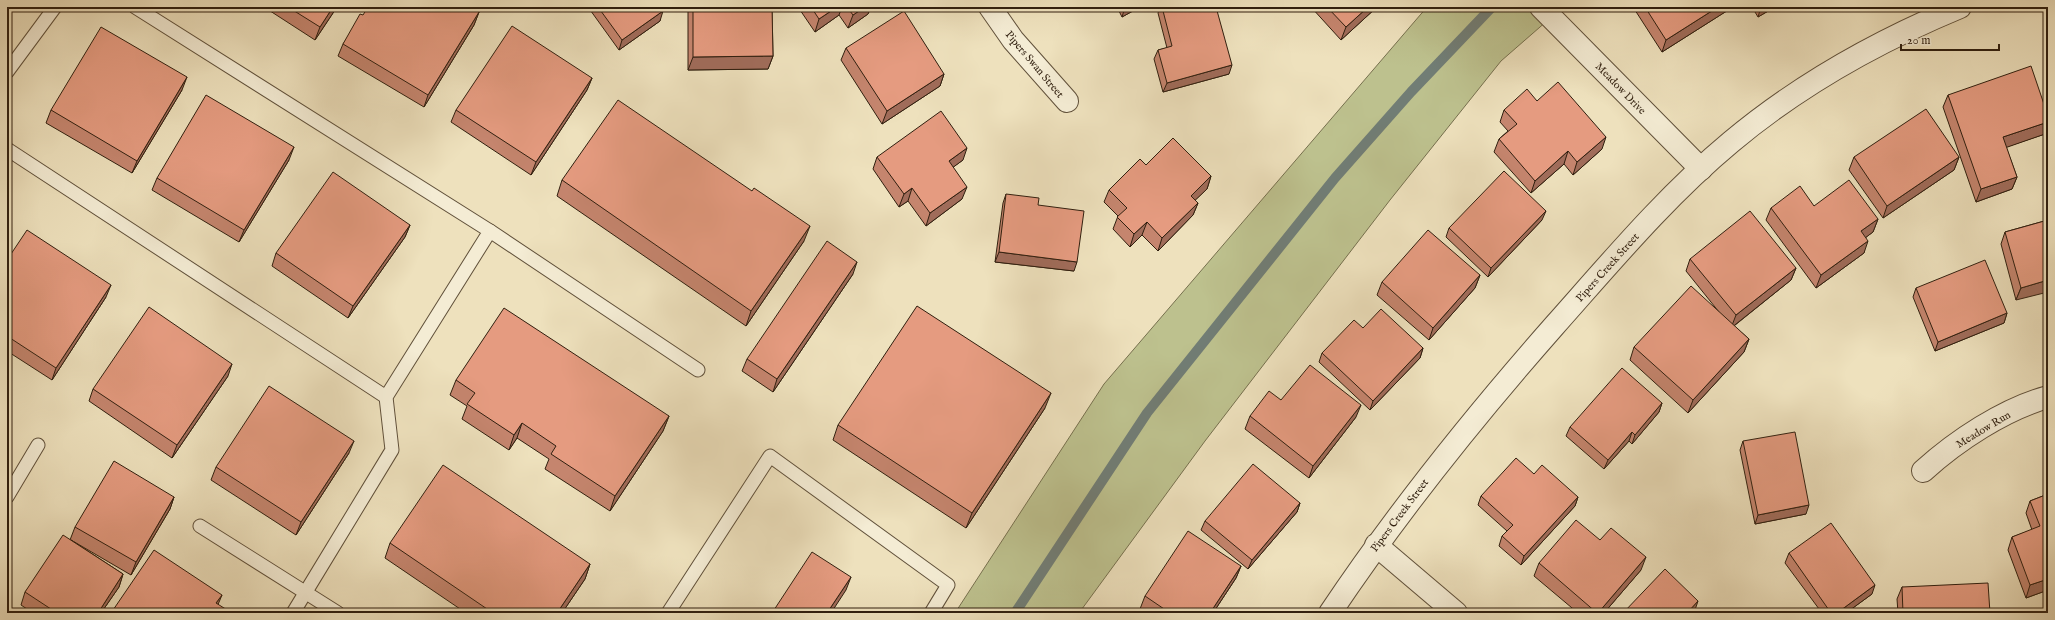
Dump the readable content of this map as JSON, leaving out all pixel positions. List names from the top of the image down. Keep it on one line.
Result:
{"streets":{"street":["Pipers Swan Street","Meadow Drive","Pipers Creek Street","Meadow Run"]},"crossings":[["Meadow Drive","Pipers Creek Street"]],"scale_bar":"20 m"}
